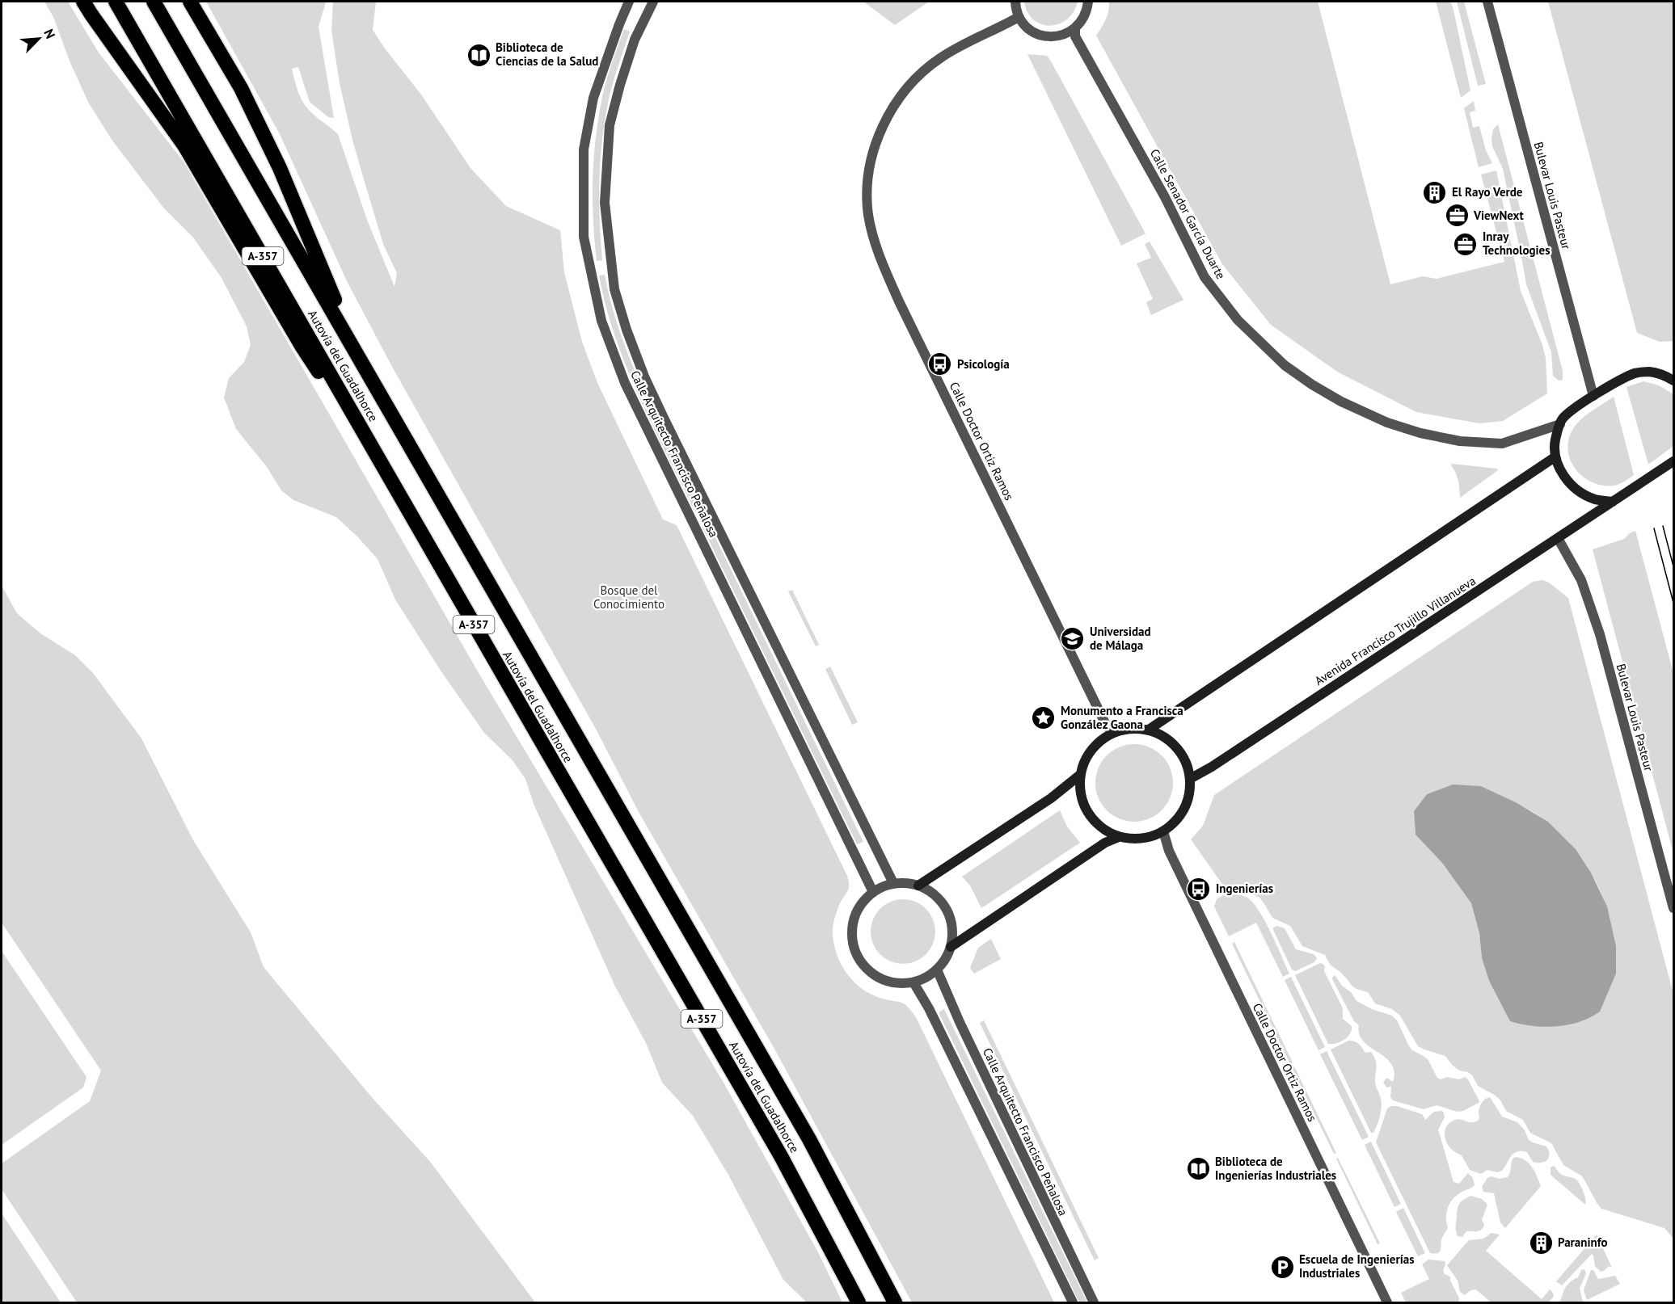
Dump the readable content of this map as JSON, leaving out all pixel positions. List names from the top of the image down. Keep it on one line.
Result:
{"streets":{"highway":["A-357","Autovía del Guadalhorce"],"street":["Bulevar Louis Pasteur","Calle Senador García Duarte","Calle Doctor Ortiz Ramos","Calle Arquitecto Francisco Peñalosa","Avenida Francisco Trujillo Villanueva"]},"crossings":[["Bulevar Louis Pasteur","Avenida Francisco Trujillo Villanueva"],["Calle Doctor Ortiz Ramos","Avenida Francisco Trujillo Villanueva"]],"parks":["Bosque del Conocimiento"],"places":{"library":["Biblioteca de Ciencias de la Salud","Biblioteca de Ingenierías Industriales"],"building":["El Rayo Verde","Paraninfo"],"office":["ViewNext","Inray Technologies"],"bus stop":["Psicología","Ingenierías"],"school or university":["Universidad de Málaga"],"place":["Monumento a Francisca González Gaona"],"parking":["Escuela de Ingenierías Industriales"]},"north":"top right"}
